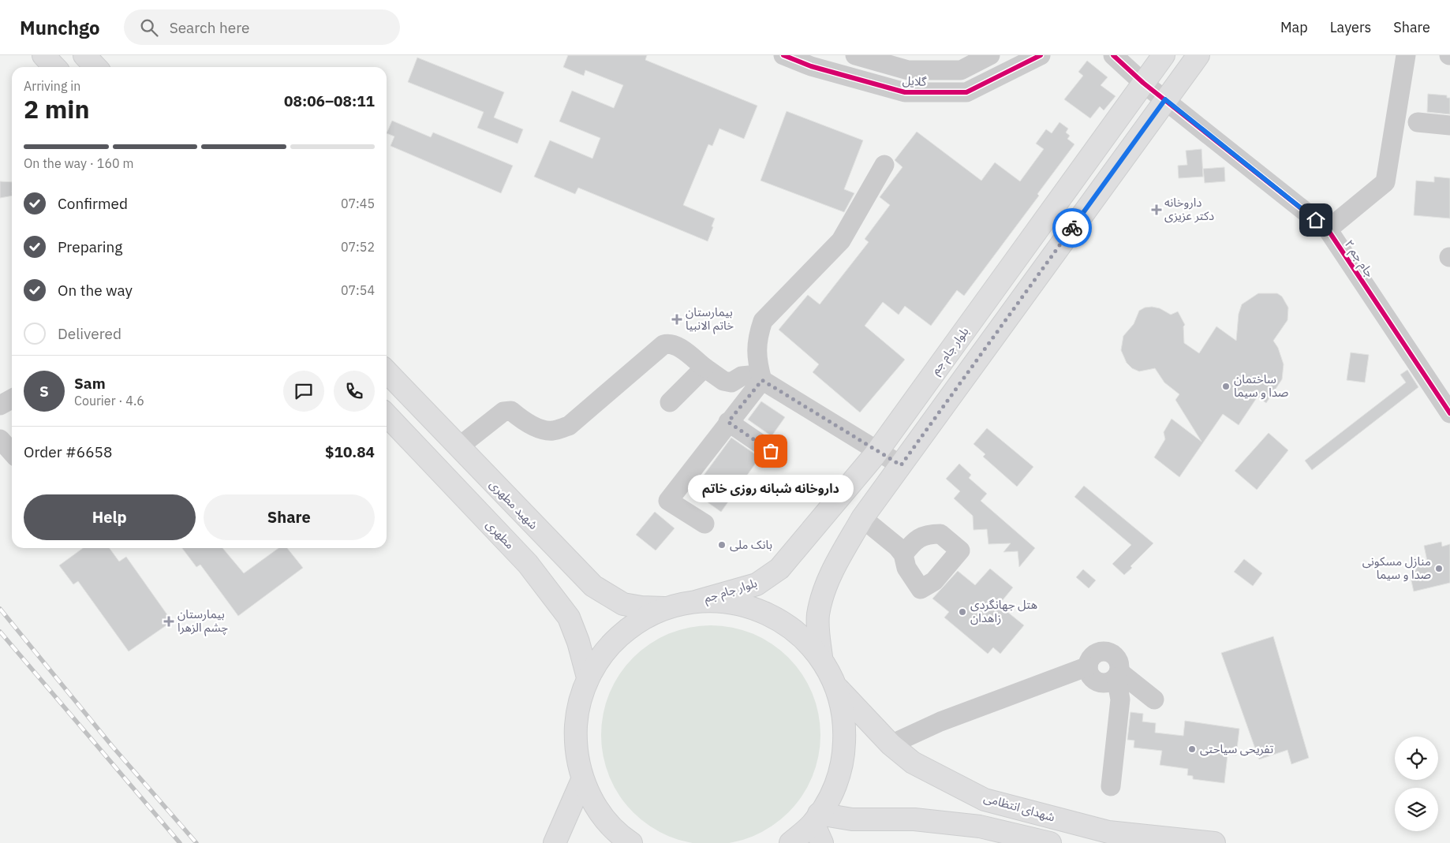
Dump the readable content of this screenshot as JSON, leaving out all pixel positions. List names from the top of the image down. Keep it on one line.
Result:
{"streets":{"main road":["بلوار جام جم","شهید مطهری","مطهری","شهدای انتظامی"],"street":["گلایل","جام جم ۲"]},"crossings":[["جام جم ۲","بلوار جام جم"]],"places":{"health":["داروخانه دکتر عزیزی","بیمارستان خاتم الانبیا","بیمارستان چشم الزهرا"],"other":["ساختمان صدا و سیما","داروخانه شبانه روزی خاتم","بانک ملی","منازل مسکونی صدا و سیما","هتل جهانگردی زاهدان","تفریحی سیاحتی"]},"page":{"header":"Munchgo","search":"Search here","nav":["Map","Layers","Share"],"heading":["2 min","Arriving in","08:06–08:11"],"panel":["Sam","Courier · 4.6","Order #6658","$10.84"],"bar":"On the way · 160 m","list":[["Confirmed","07:45"],["Preparing","07:52"],["On the way","07:54"],"Delivered"],"round":"S","bubble":"داروخانه شبانه روزی خاتم","buttons":["Help","Share"]}}
